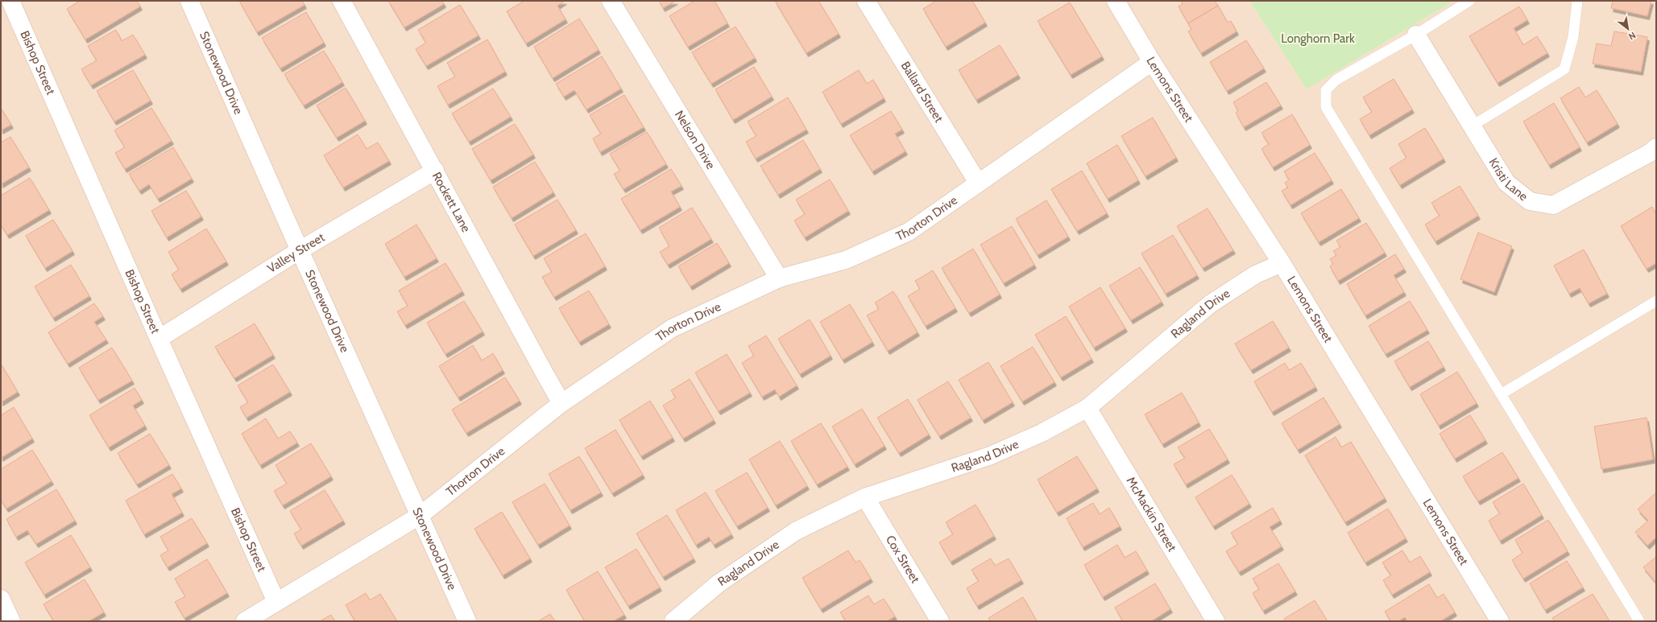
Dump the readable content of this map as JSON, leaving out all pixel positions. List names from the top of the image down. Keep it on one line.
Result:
{"streets":{"street":["Bishop Street","Stonewood Drive","Lemons Street","Ballard Street","Nelson Drive","Kristi Lane","Rockett Lane","Thorton Drive","Valley Street","Ragland Drive","McMackin Street","Cox Street"]},"crossings":[["Bishop Street","Thorton Drive"],["Bishop Street","Valley Street"],["Stonewood Drive","Thorton Drive"],["Stonewood Drive","Valley Street"],["Lemons Street","Thorton Drive"],["Lemons Street","Ragland Drive"],["Ballard Street","Thorton Drive"],["Nelson Drive","Thorton Drive"],["Rockett Lane","Thorton Drive"],["Rockett Lane","Valley Street"],["Ragland Drive","McMackin Street"],["Ragland Drive","Cox Street"]],"parks":["Longhorn Park"],"north":"bottom right"}
